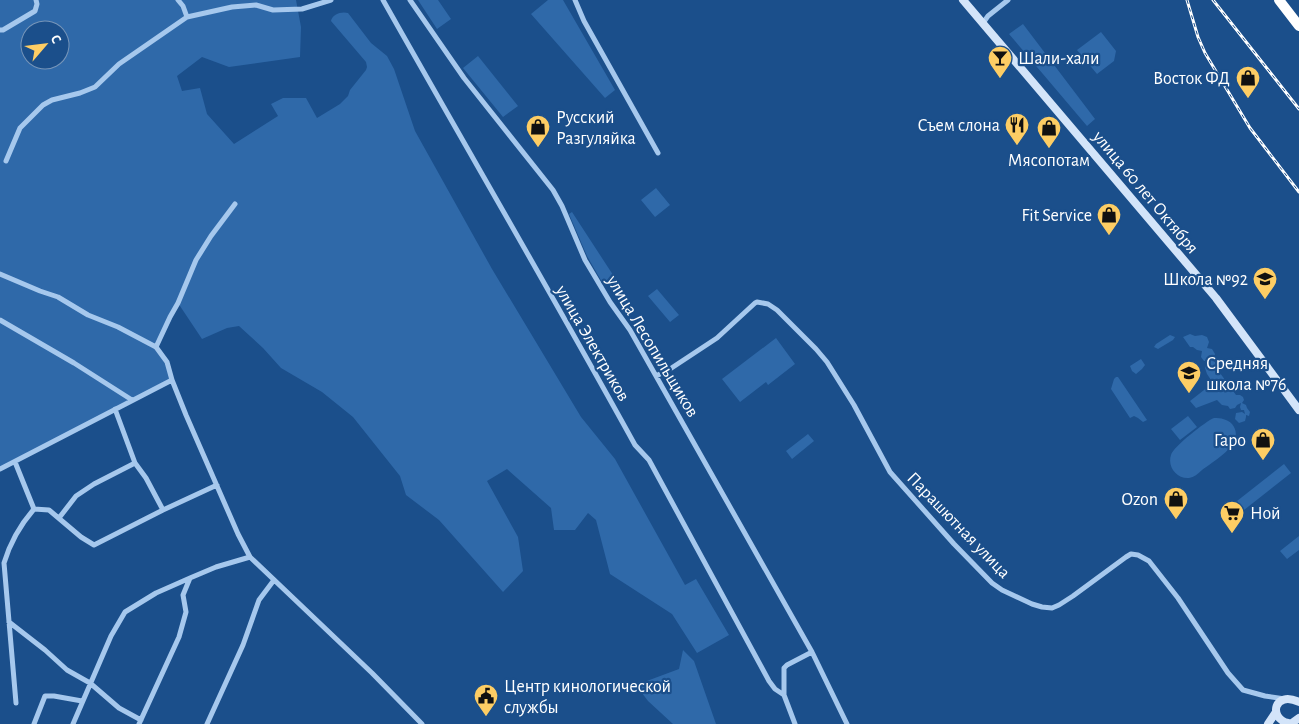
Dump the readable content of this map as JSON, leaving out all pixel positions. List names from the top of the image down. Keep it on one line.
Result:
{"streets":{"main road":["улица 60 лет Октября"],"street":["улица Электриков","улица Лесопильщиков","Парашютная улица"]},"crossings":[["улица Лесопильщиков","Парашютная улица"]],"places":{"bar":["Шали-хали"],"shop":["Восток ФД","Русский Разгуляйка","Мясопотам","Fit Service","Гаро","Ozon"],"restaurant":["Съем слона"],"school or university":["Школа №92","Средняя школа №76"],"supermarket":["Ной"],"public building":["Центр кинологической службы"]},"north":"top right"}
